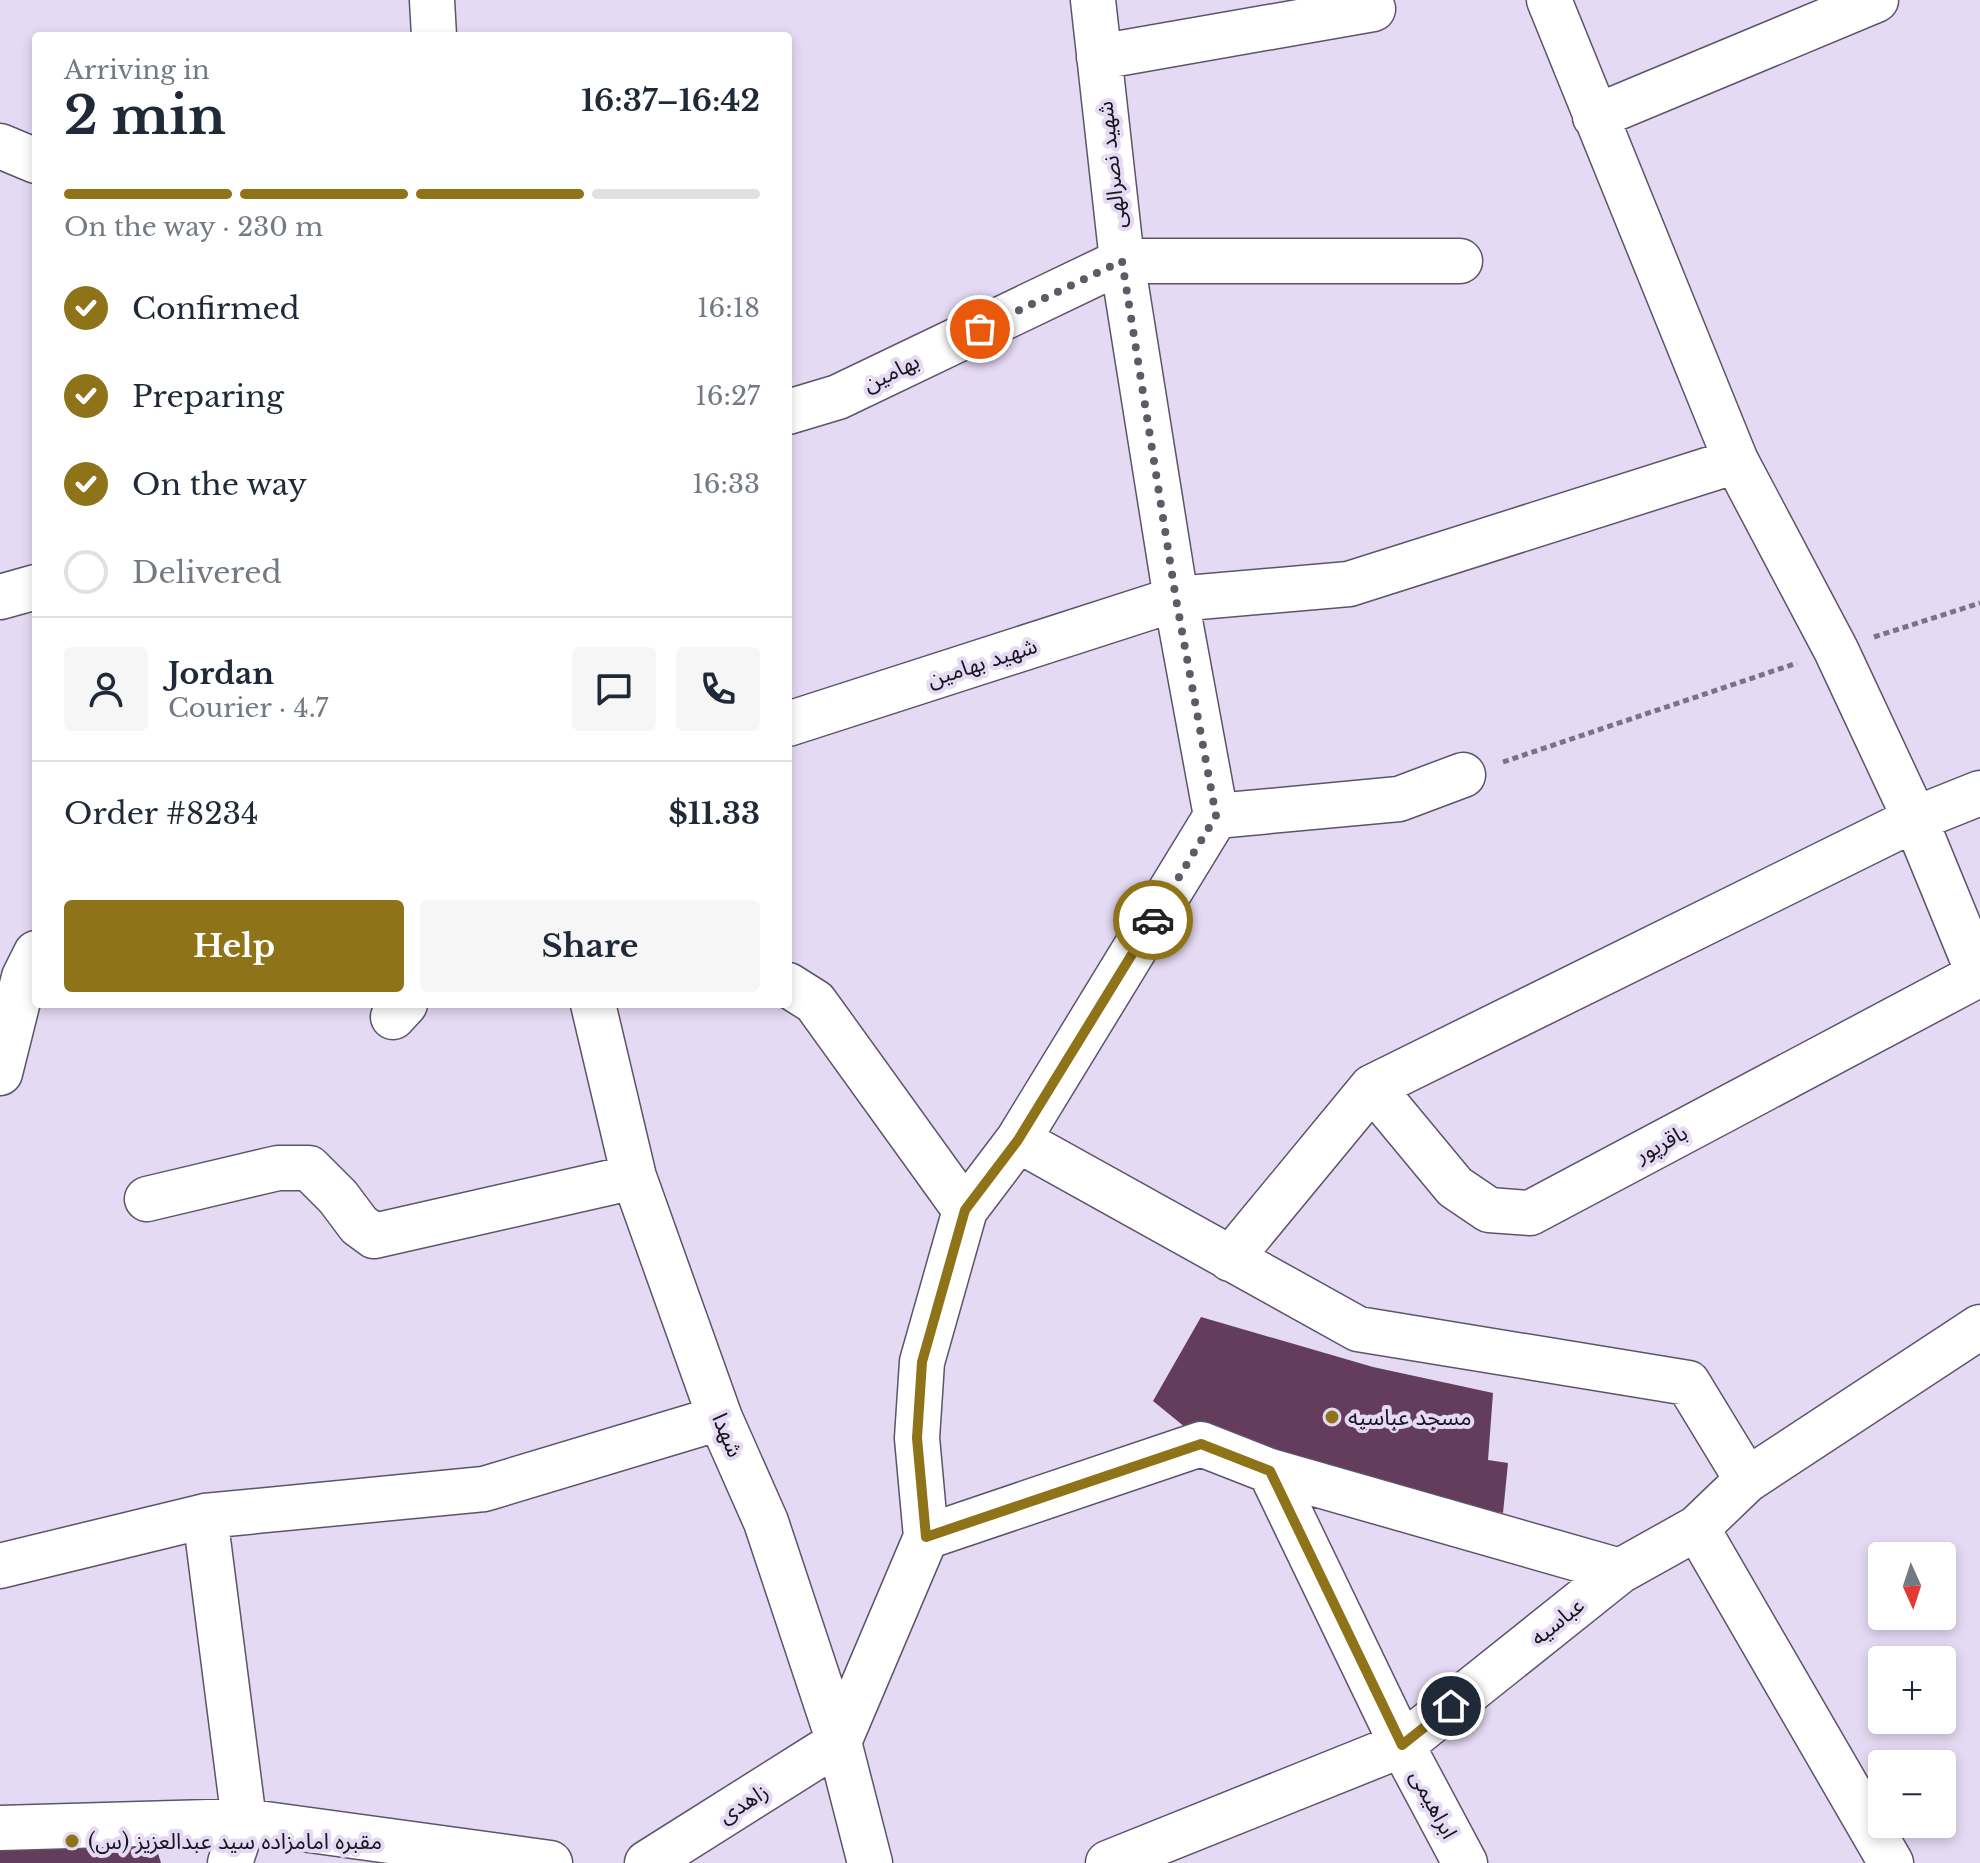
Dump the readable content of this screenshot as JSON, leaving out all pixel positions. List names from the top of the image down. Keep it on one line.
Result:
{"streets":{"street":["شهید نصرالهی","بهامین","شهید بهامین","باقرپور","شهدا","عباسیه","زاهدی","ابراهیمی"]},"crossings":[["شهید نصرالهی","بهامین"],["شهید نصرالهی","شهید بهامین"],["شهدا","زاهدی"],["عباسیه","ابراهیمی"]],"places":["مسجد عباسیه","مقبره امامزاده سید عبدالعزیز (س)"],"north":"bottom","page":{"heading":["2 min","Arriving in","16:37–16:42"],"panel":["Jordan","Courier · 4.7","Order #8234","$11.33"],"bar":"On the way · 230 m","list":[["Confirmed","16:18"],["Preparing","16:27"],["On the way","16:33"],"Delivered"],"buttons":["Help","Share"],"map_buttons":["+","−"]}}
